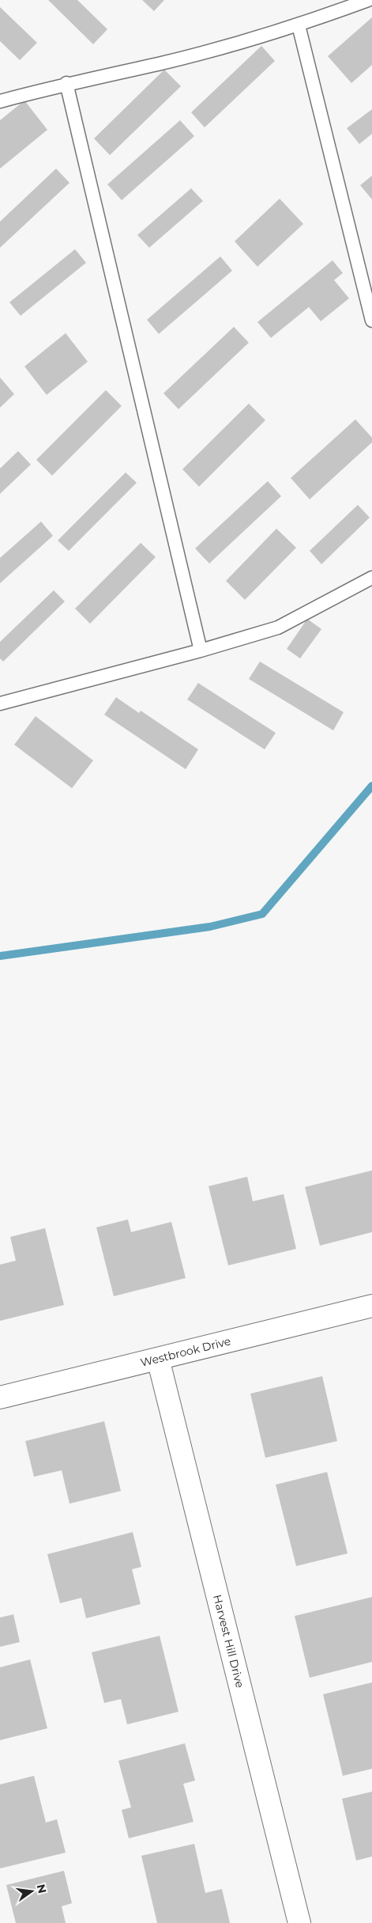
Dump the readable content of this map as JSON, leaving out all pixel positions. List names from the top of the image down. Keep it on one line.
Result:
{"streets":{"street":["Westbrook Drive","Harvest Hill Drive"]},"crossings":[["Westbrook Drive","Harvest Hill Drive"]],"north":"right"}
